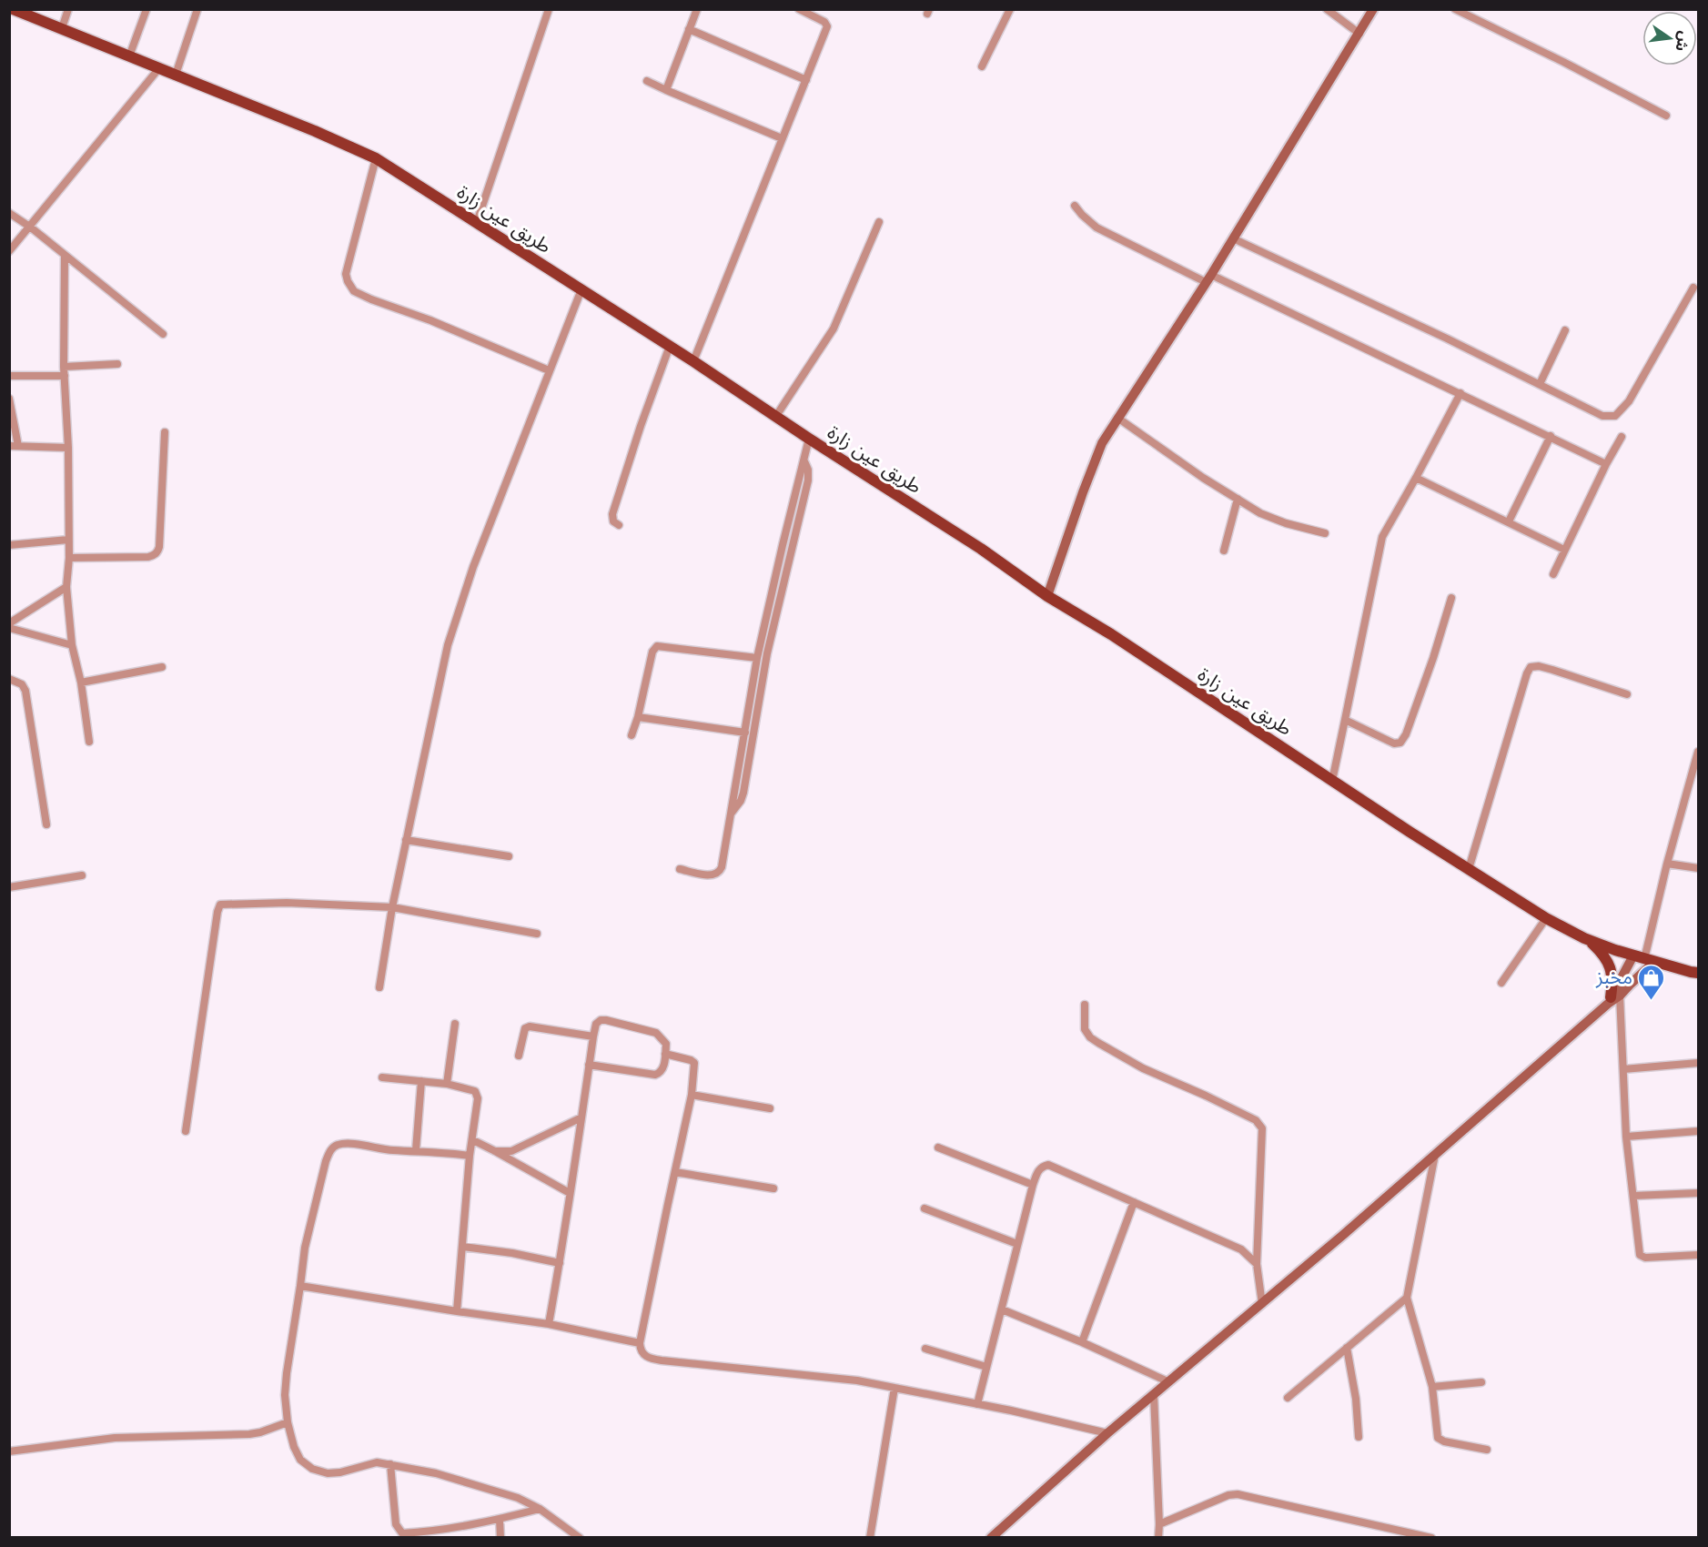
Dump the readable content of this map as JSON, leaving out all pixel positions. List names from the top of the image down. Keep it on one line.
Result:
{"streets":{"main road":["طريق عين زارة"]},"places":{"shop":["مخبز"]},"north":"right"}
